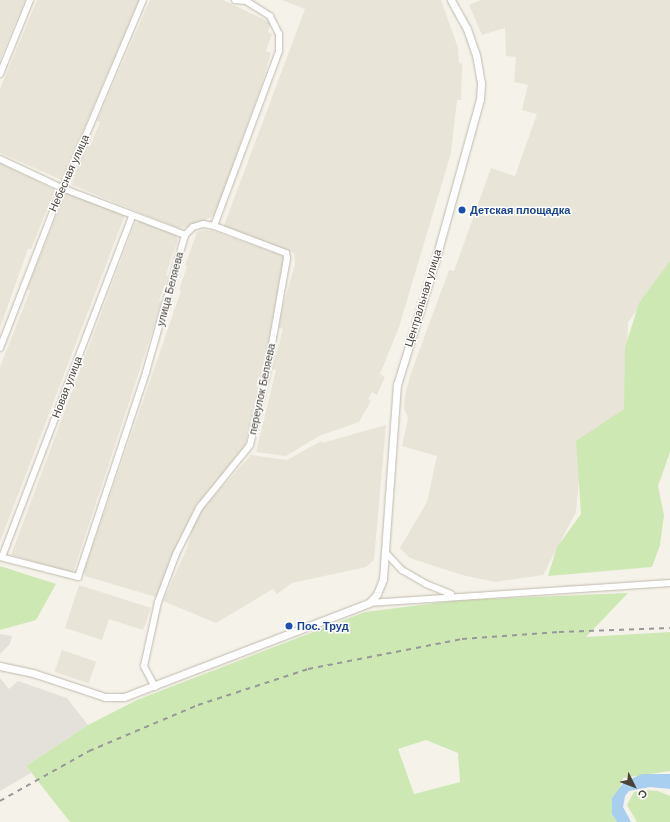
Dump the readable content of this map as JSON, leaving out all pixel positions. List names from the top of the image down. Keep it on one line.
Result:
{"streets":{"street":["Небесная улица","улица Беляева","Центральная улица","Новая улица","переулок Беляева"]},"crossings":[["улица Беляева","Новая улица"]],"places":["Детская площадка","Пос. Труд"],"north":"bottom right"}
